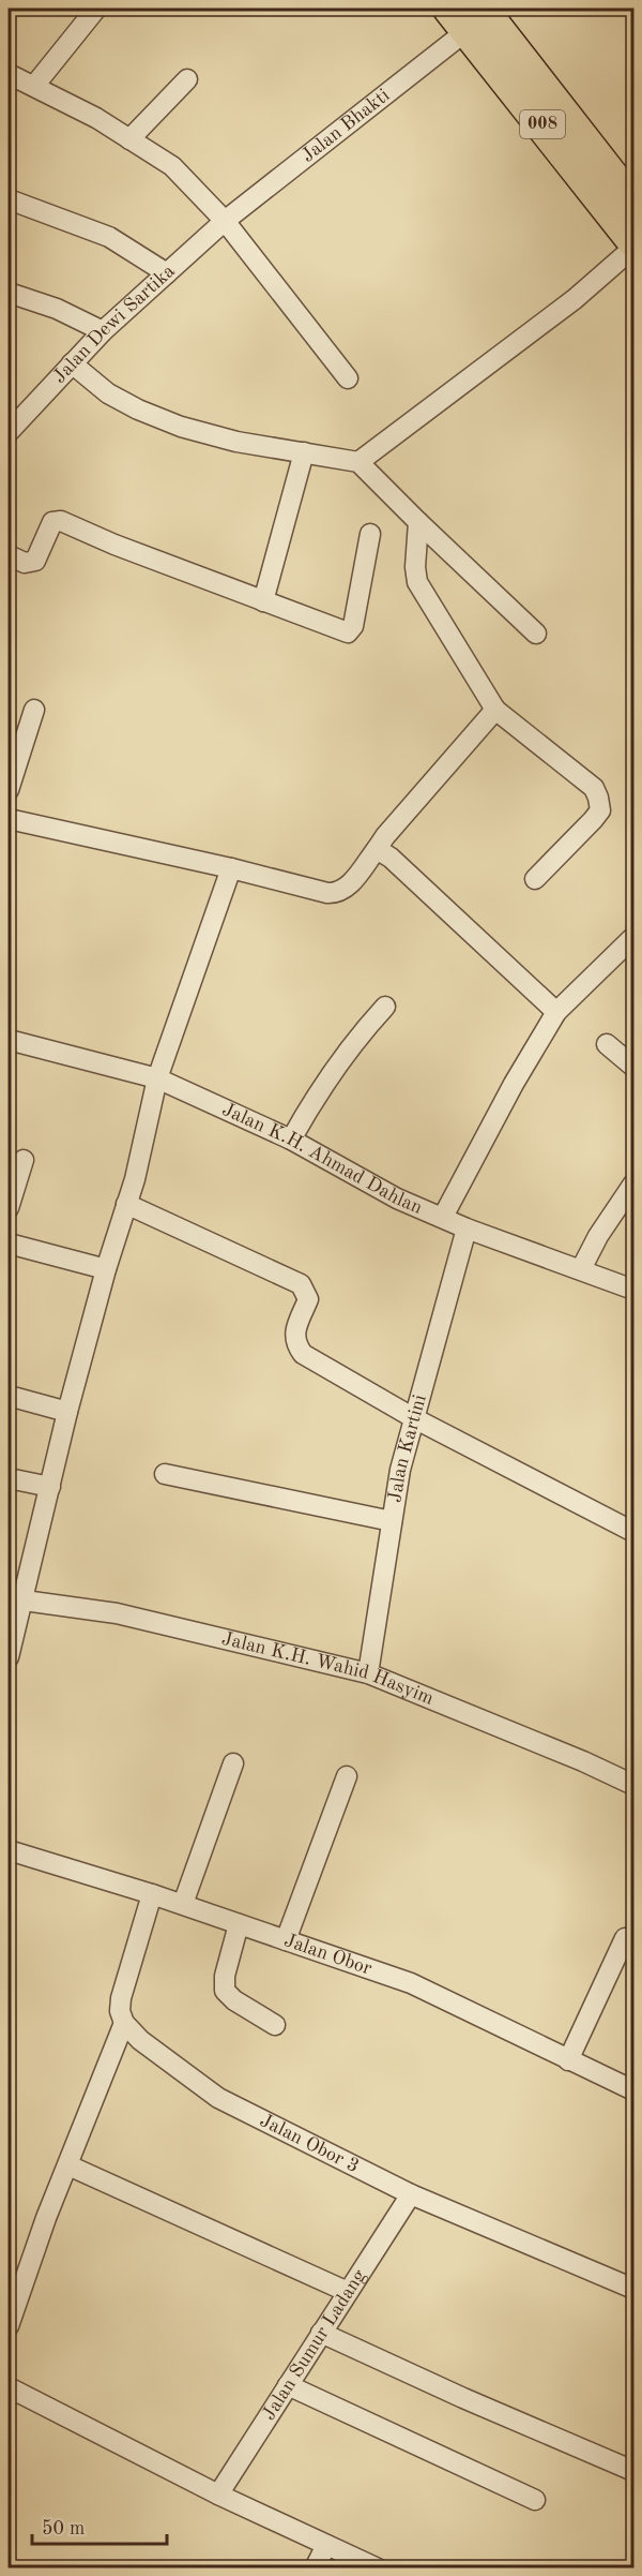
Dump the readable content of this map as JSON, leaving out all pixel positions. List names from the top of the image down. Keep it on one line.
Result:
{"streets":{"highway":["008"],"street":["Jalan Bhakti","Jalan Dewi Sartika","Jalan K.H. Ahmad Dahlan","Jalan Kartini","Jalan K.H. Wahid Hasyim","Jalan Obor","Jalan Obor 3","Jalan Sumur Ladang"]},"crossings":[["008","Jalan Bhakti"],["Jalan Bhakti","Jalan Dewi Sartika"],["Jalan K.H. Ahmad Dahlan","Jalan Kartini"],["Jalan Kartini","Jalan K.H. Wahid Hasyim"],["Jalan Obor 3","Jalan Sumur Ladang"]],"scale_bar":"50 m"}
